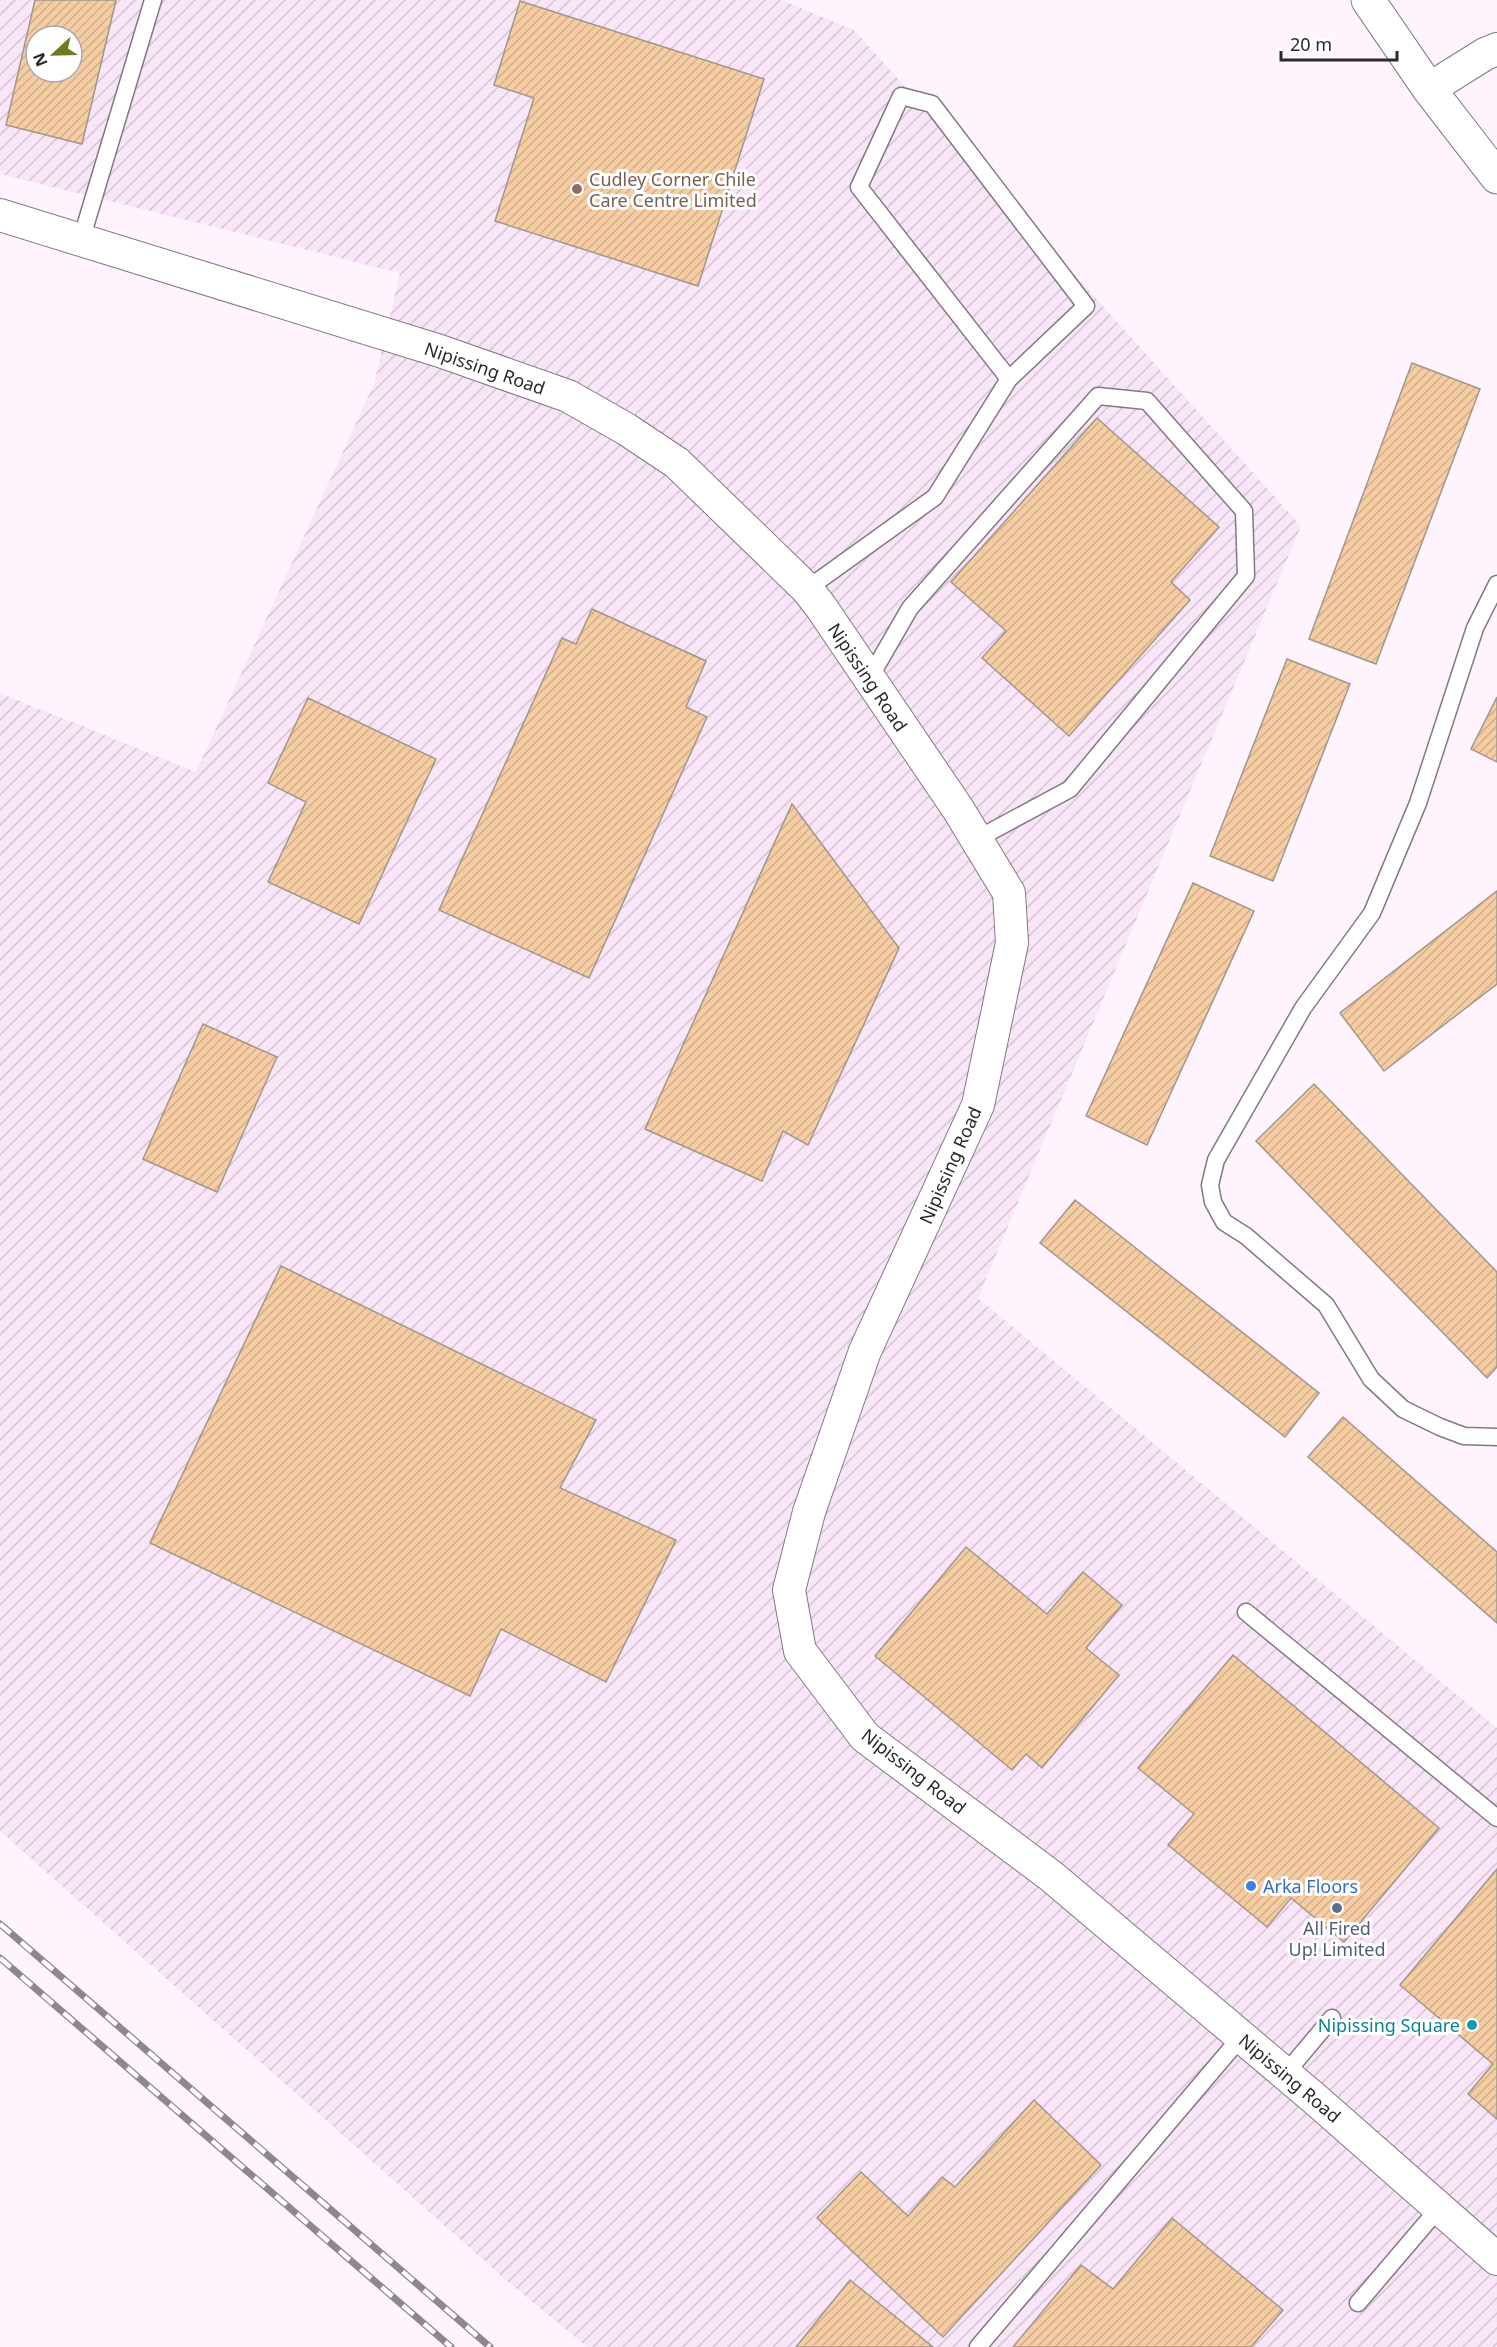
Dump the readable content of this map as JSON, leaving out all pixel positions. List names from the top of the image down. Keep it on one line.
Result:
{"streets":{"street":["Nipissing Road"]},"places":["Cudley Corner Chile Care Centre Limited","Arka Floors","All Fired Up! Limited","Nipissing Square"],"scale_bar":"20 m","north":"left"}
